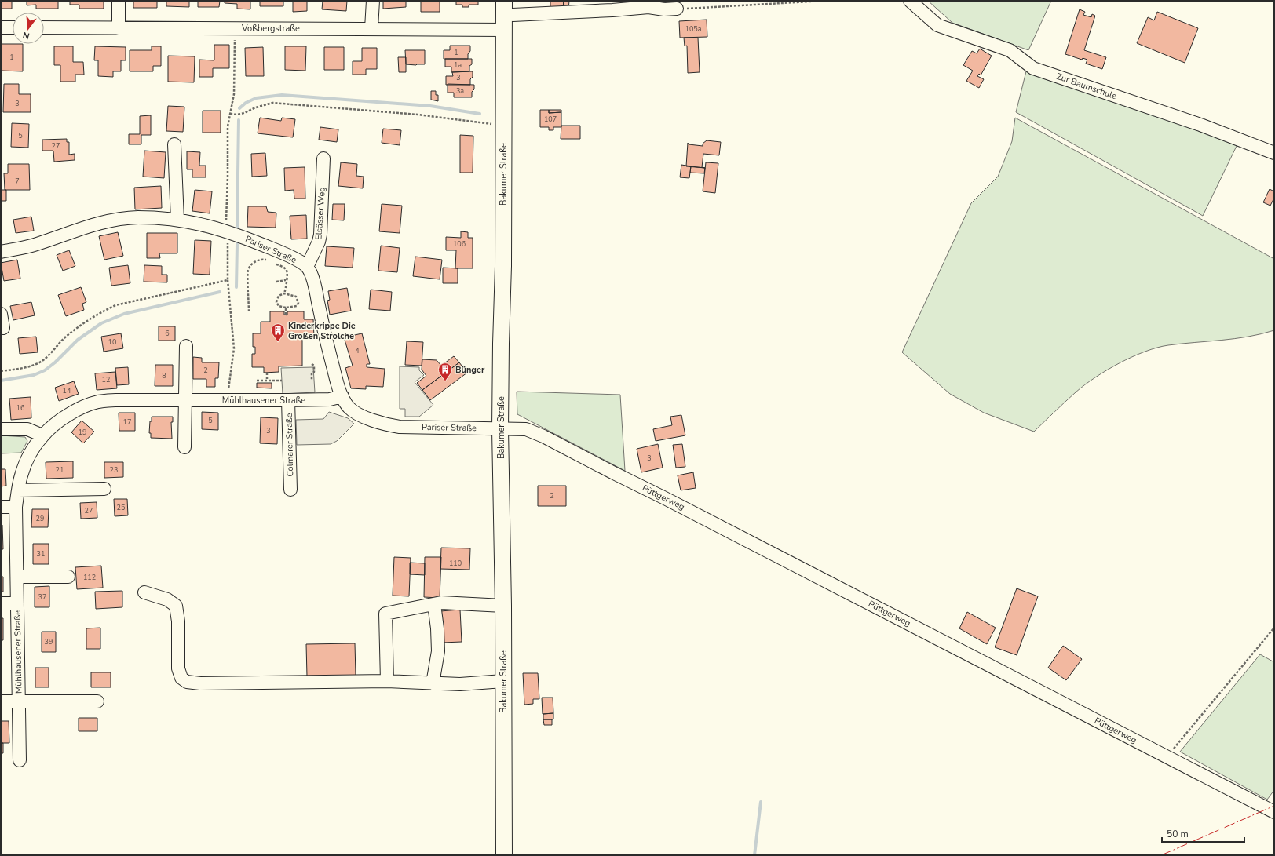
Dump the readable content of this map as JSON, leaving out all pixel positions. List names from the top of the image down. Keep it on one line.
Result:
{"streets":{"main road":["Bakumer Straße"],"street":["Voßbergstraße","Zur Baumschule","Elsässer Weg","Pariser Straße","Mühlhausener Straße","Colmarer Straße","Püttgerweg"]},"crossings":[["Voßbergstraße","Bakumer Straße"],["Bakumer Straße","Pariser Straße"],["Bakumer Straße","Püttgerweg"],["Elsässer Weg","Pariser Straße"],["Pariser Straße","Mühlhausener Straße"],["Pariser Straße","Püttgerweg"],["Mühlhausener Straße","Colmarer Straße"]],"places":{"building":["Kinderkrippe Die Großen Strolche","Bünger"]},"house_numbers":["105a","1","1","1a","3","3a","3","107","5","27","7","106","6","10","4","2","8","12","14","16","5","17","3","19","3","21","23","2","25","27","29","31","110","112","37","39"],"scale_bar":"50 m","north":"bottom"}
